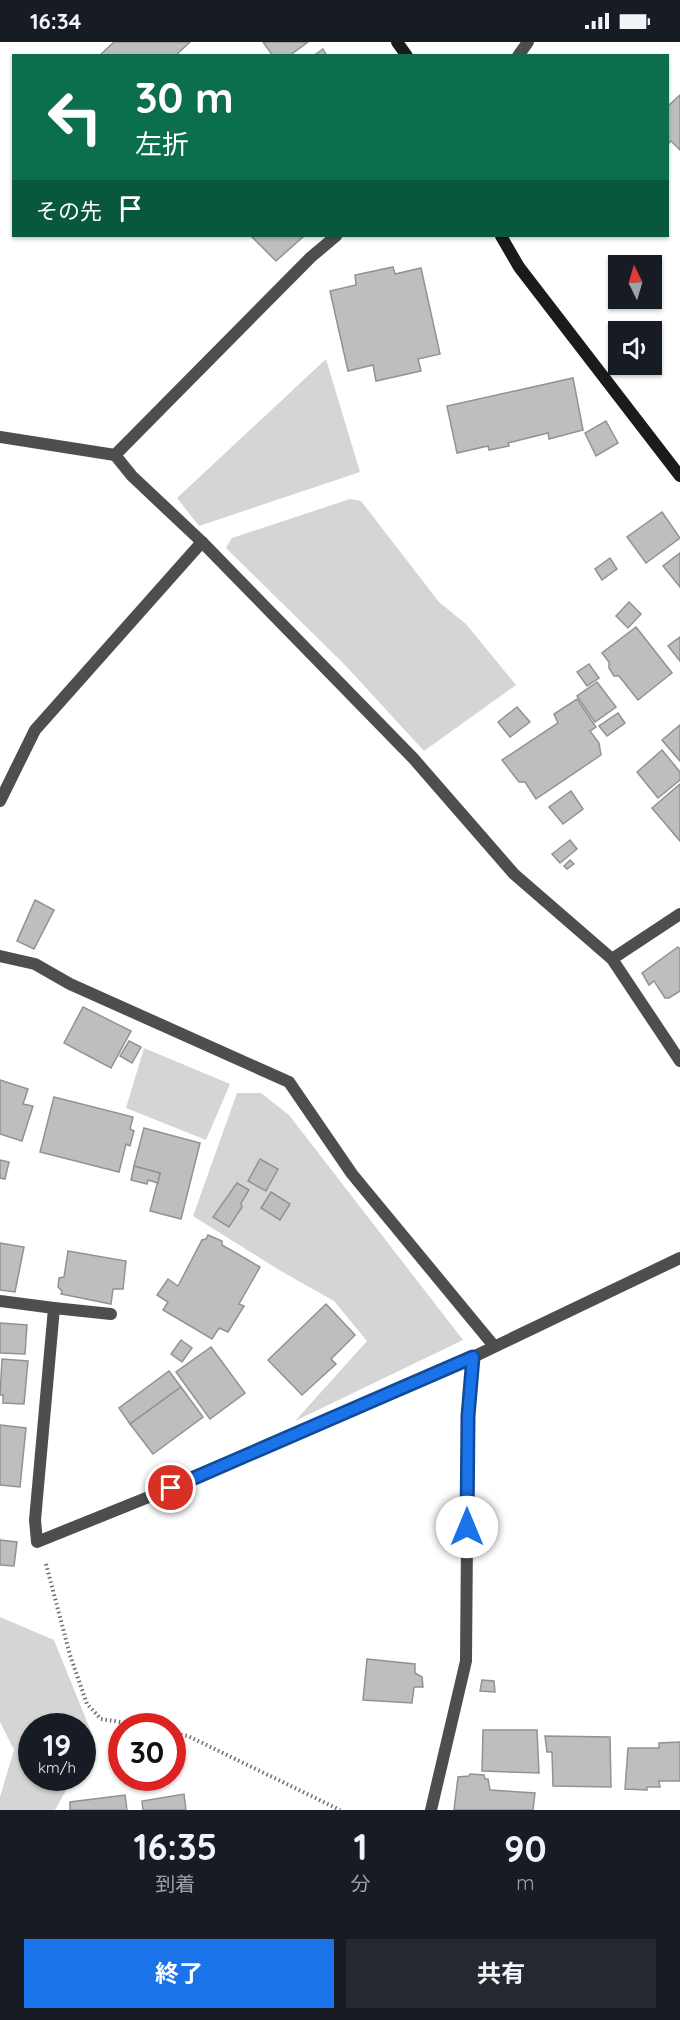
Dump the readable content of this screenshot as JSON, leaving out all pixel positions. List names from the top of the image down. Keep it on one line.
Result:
{"north":"top","page":{"status":"16:34","turn":["30 m","左折"],"then":"その先","speed":"19 km/h","limit":"30","eta":["16:35","到着","1","分","90","m"],"buttons":["終了","共有"]}}
